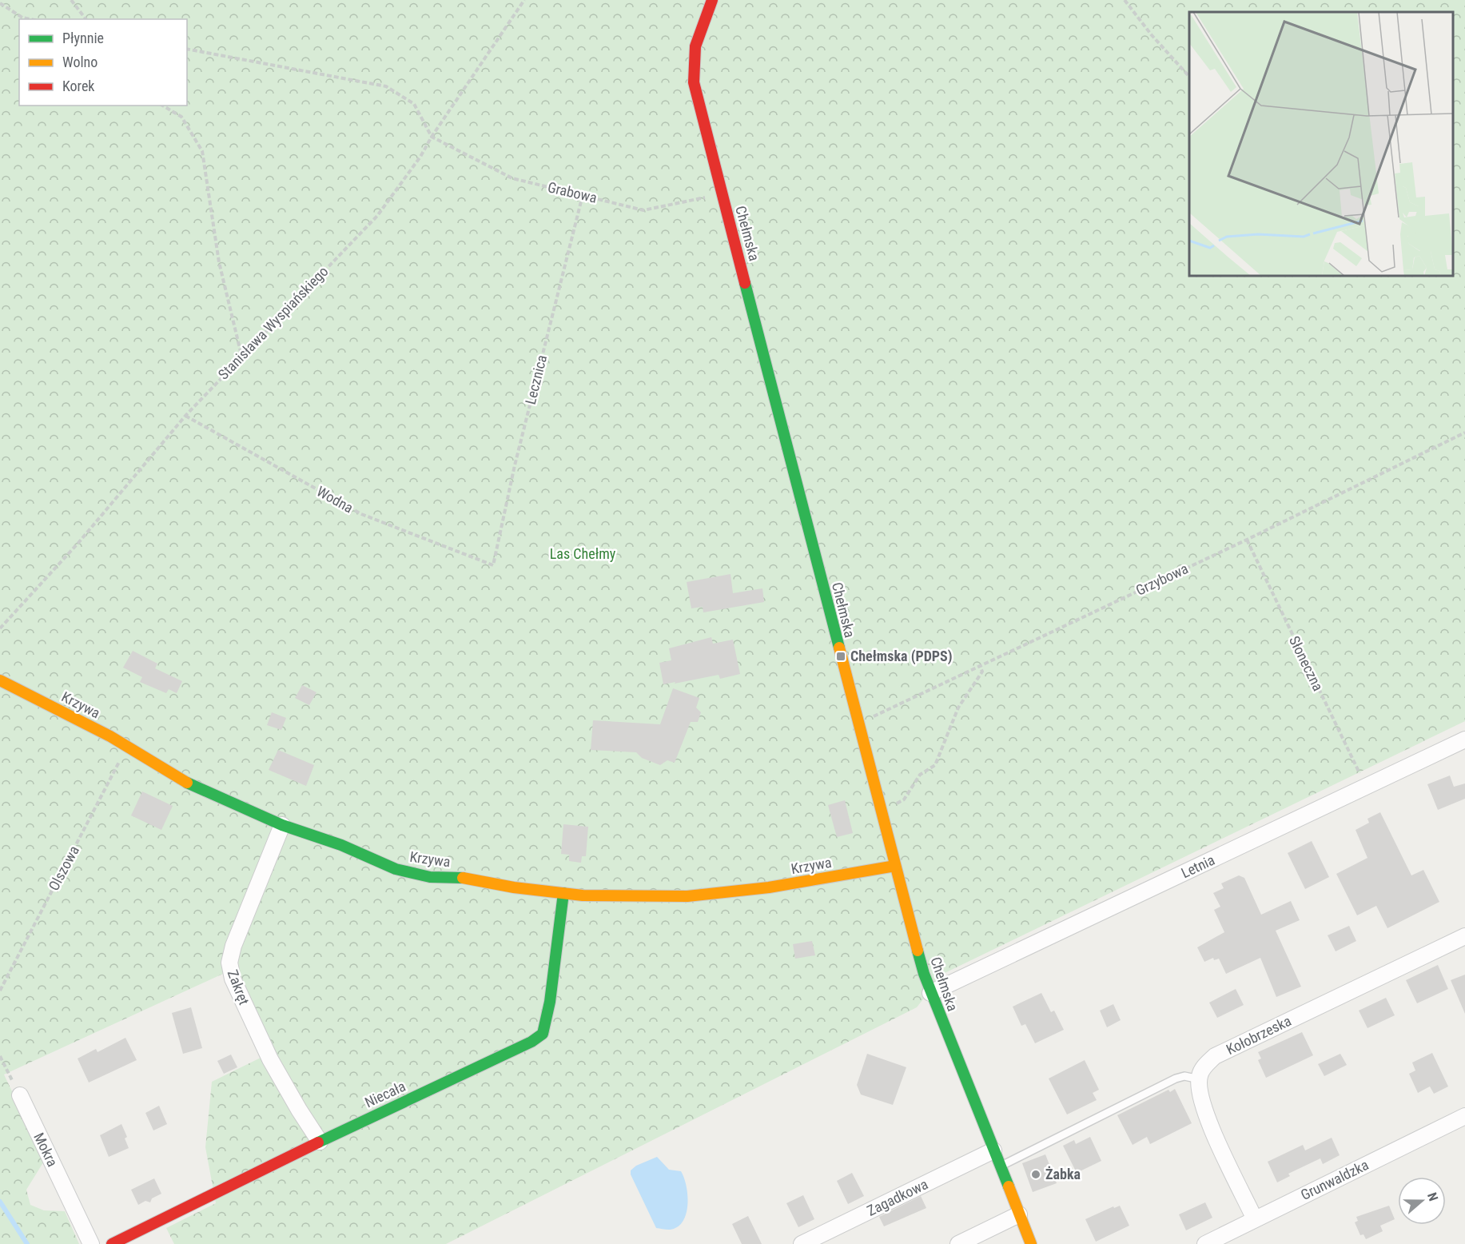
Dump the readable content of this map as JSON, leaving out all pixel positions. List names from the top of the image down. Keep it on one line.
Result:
{"streets":{"street":["Chełmska","Krzywa","Letnia","Zakręt","Kołobrzeska","Niecała","Mokra","Grunwaldzka","Zagadkowa"],"path":["Grabowa","Stanisława Wyspiańskiego","Lecznica","Wodna","Grzybowa","Słoneczna","Olszowa"]},"crossings":[["Grabowa","Chełmska"],["Grabowa","Stanisława Wyspiańskiego"],["Grabowa","Lecznica"],["Chełmska","Grzybowa"],["Chełmska","Krzywa"],["Chełmska","Letnia"],["Chełmska","Zagadkowa"],["Stanisława Wyspiańskiego","Wodna"],["Lecznica","Wodna"],["Grzybowa","Słoneczna"],["Słoneczna","Letnia"],["Krzywa","Olszowa"],["Krzywa","Zakręt"],["Krzywa","Niecała"],["Zakręt","Niecała"]],"parks":["Las Chełmy"],"places":{"transit":["Chełmska (PDPS)"],"other":["Żabka"]},"legend":["Płynnie","Wolno","Korek"],"north":"right"}
